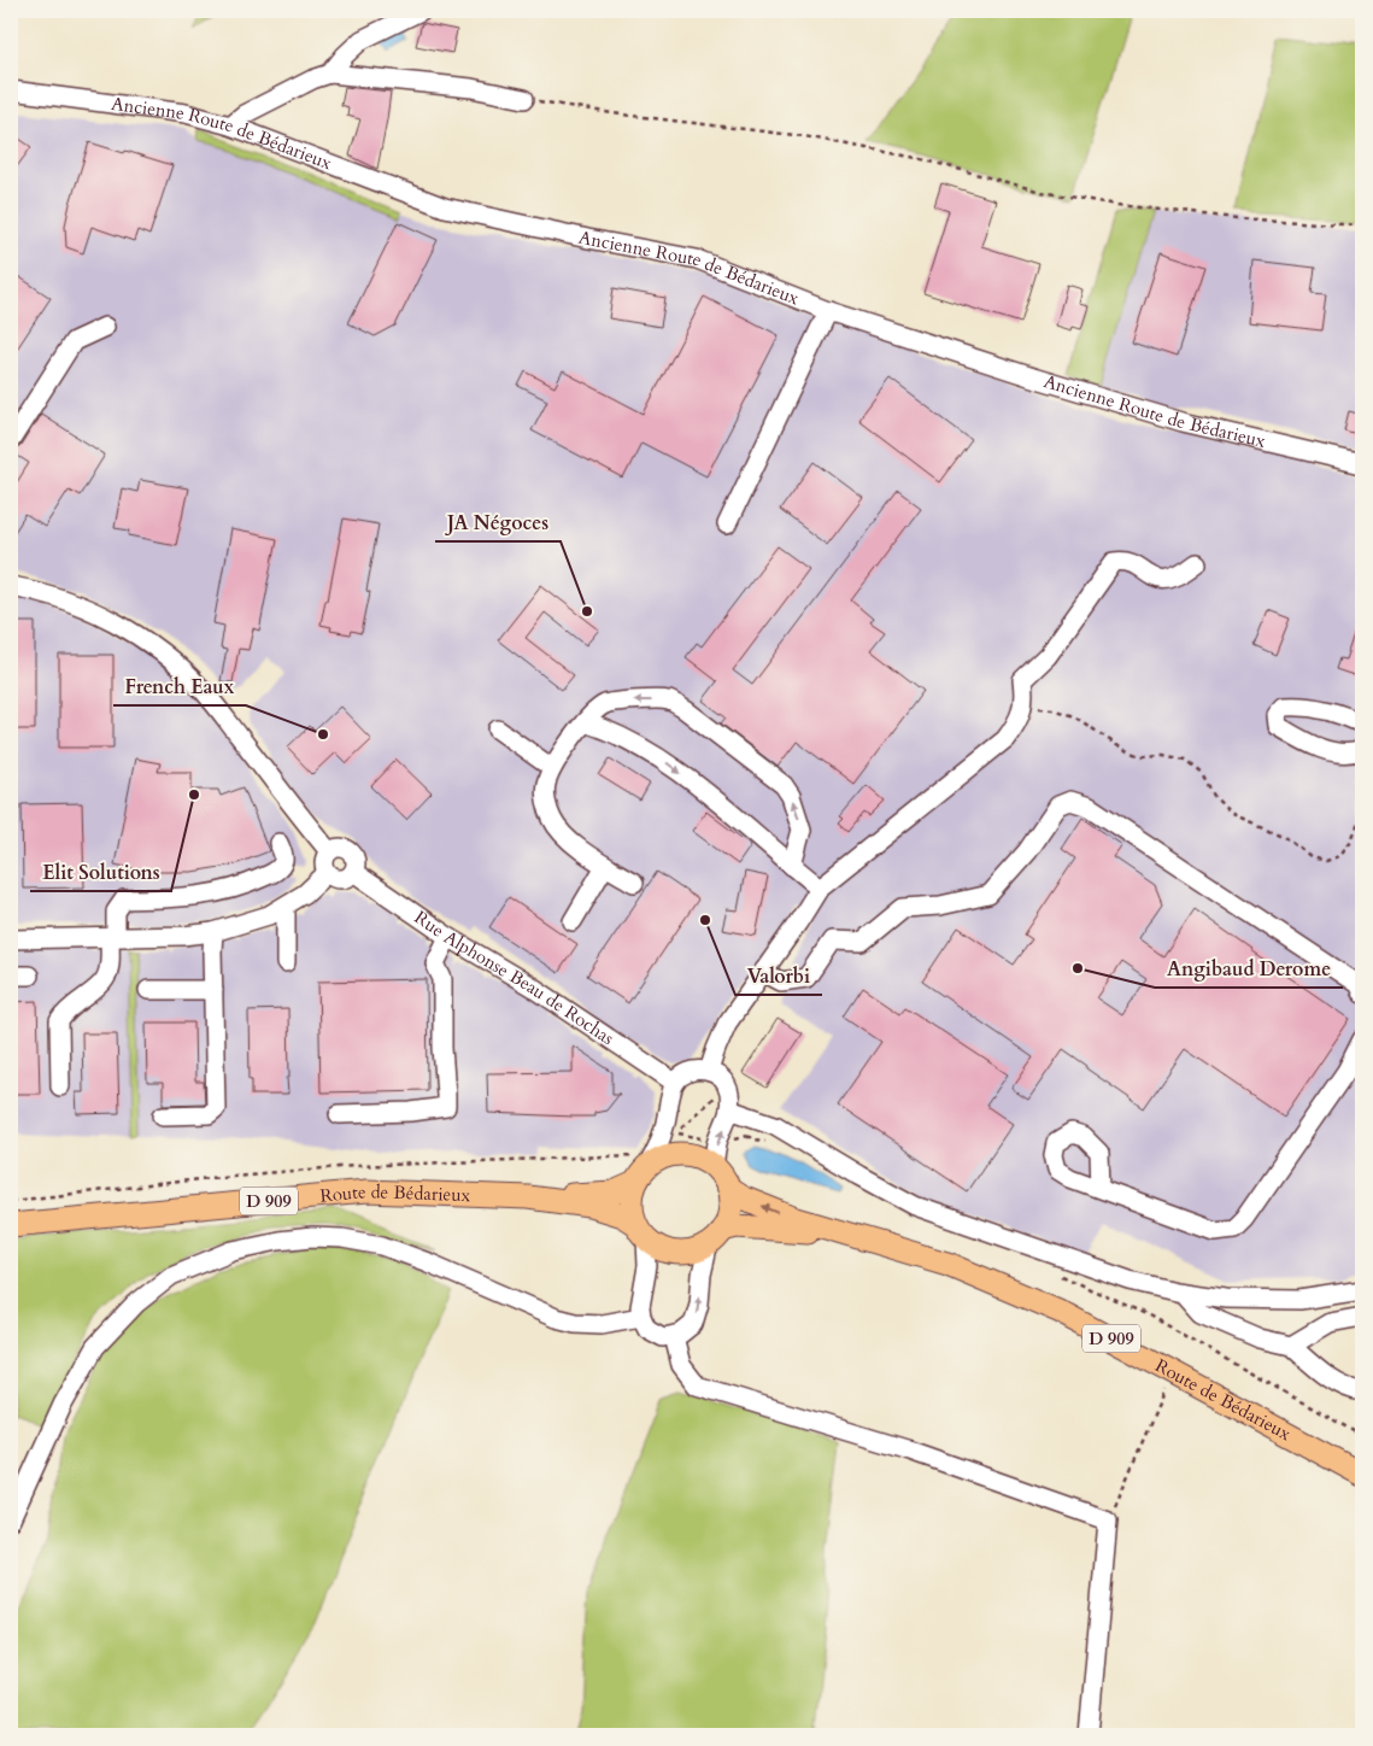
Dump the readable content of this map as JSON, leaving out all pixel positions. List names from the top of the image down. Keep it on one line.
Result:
{"streets":{"main road":["Route de Bédarieux","D 909"],"street":["Ancienne Route de Bédarieux","Rue Alphonse Beau de Rochas"]},"places":["JA Négoces","French Eaux","Elit Solutions","Valorbi","Angibaud Derome"]}
